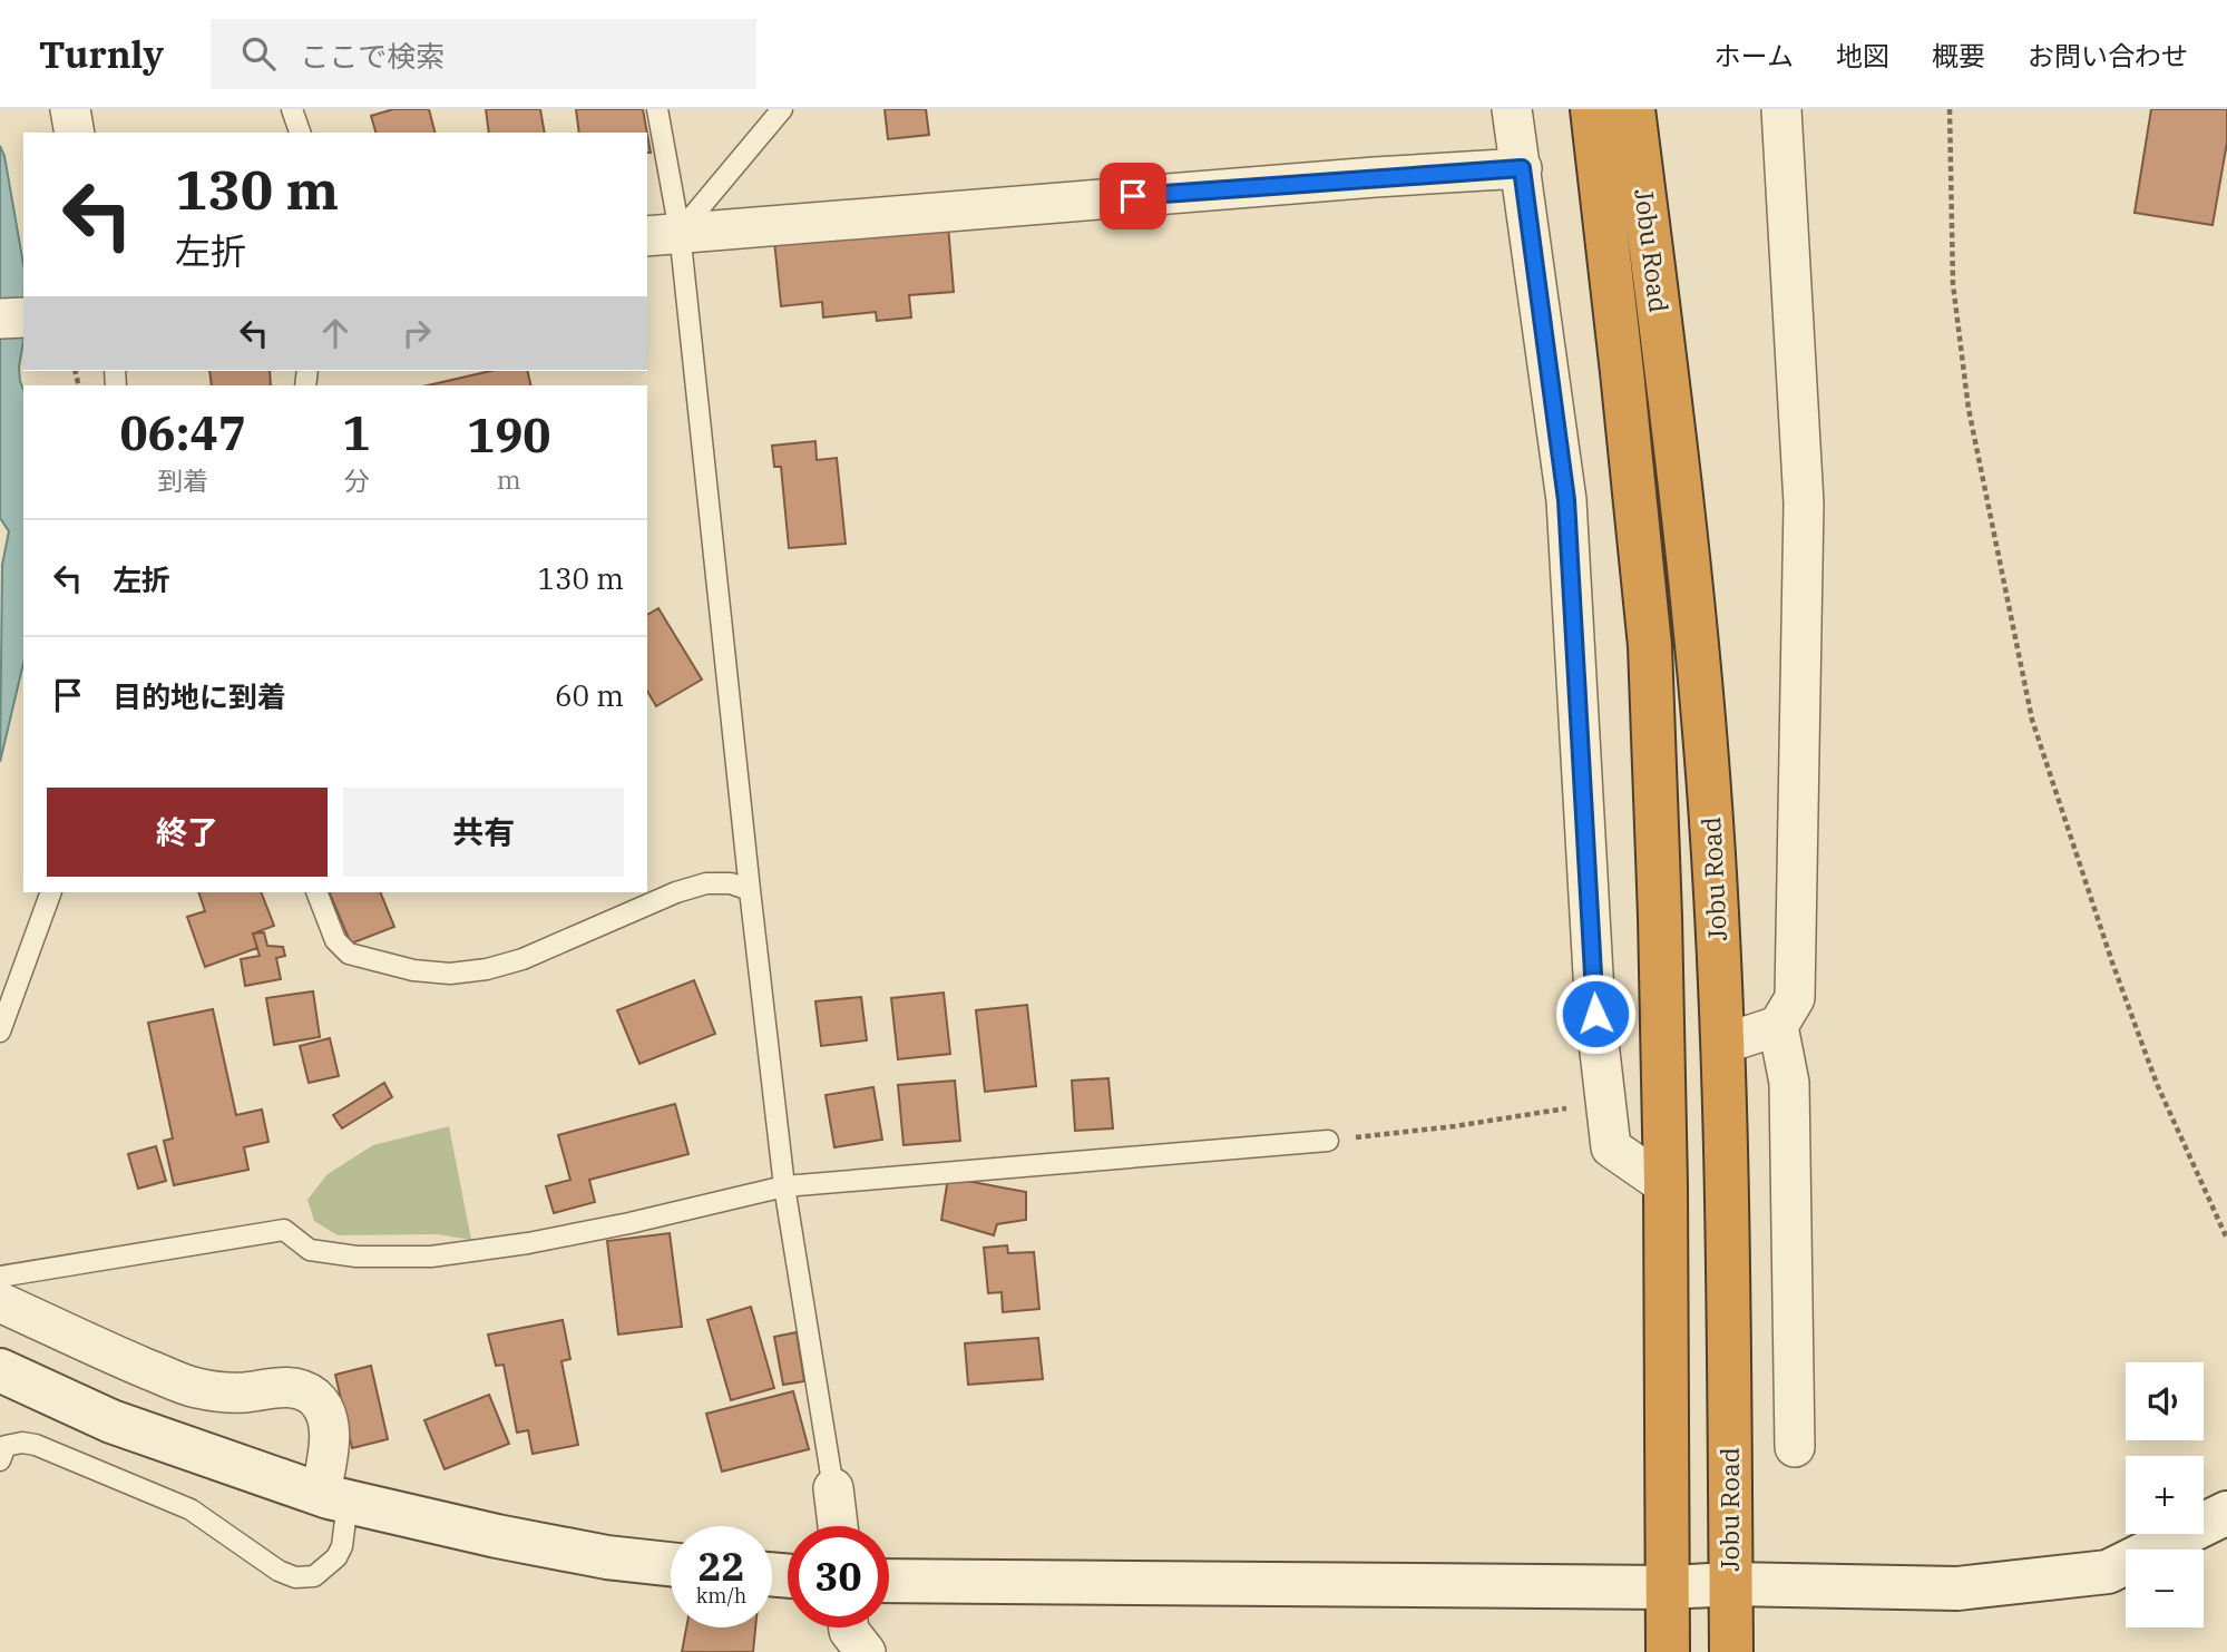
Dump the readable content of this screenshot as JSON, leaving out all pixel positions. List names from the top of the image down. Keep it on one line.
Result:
{"streets":{"highway":["Jobu Road"]},"page":{"header":"Turnly","search":"ここで検索","nav":["ホーム","地図","概要","お問い合わせ"],"turn":["130 m","左折"],"eta":["06:47","到着","1","分","190","m"],"list":[{"name":"左折","value":"130 m"},{"name":"目的地に到着","value":"60 m"}],"buttons":["終了","共有"],"map_buttons":["+","−"],"speed":"22 km/h","limit":"30"}}
